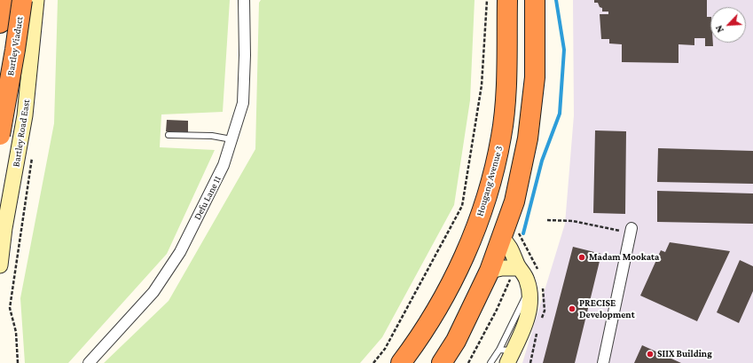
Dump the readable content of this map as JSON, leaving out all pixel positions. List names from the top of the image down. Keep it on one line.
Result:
{"streets":{"highway":["Bartley Viaduct","Hougang Avenue 3"],"main road":["Bartley Road East"],"street":["Defu Lane 11"]},"places":["Madam Mookata","PRECISE Development","SIIX Building"],"north":"bottom left"}
